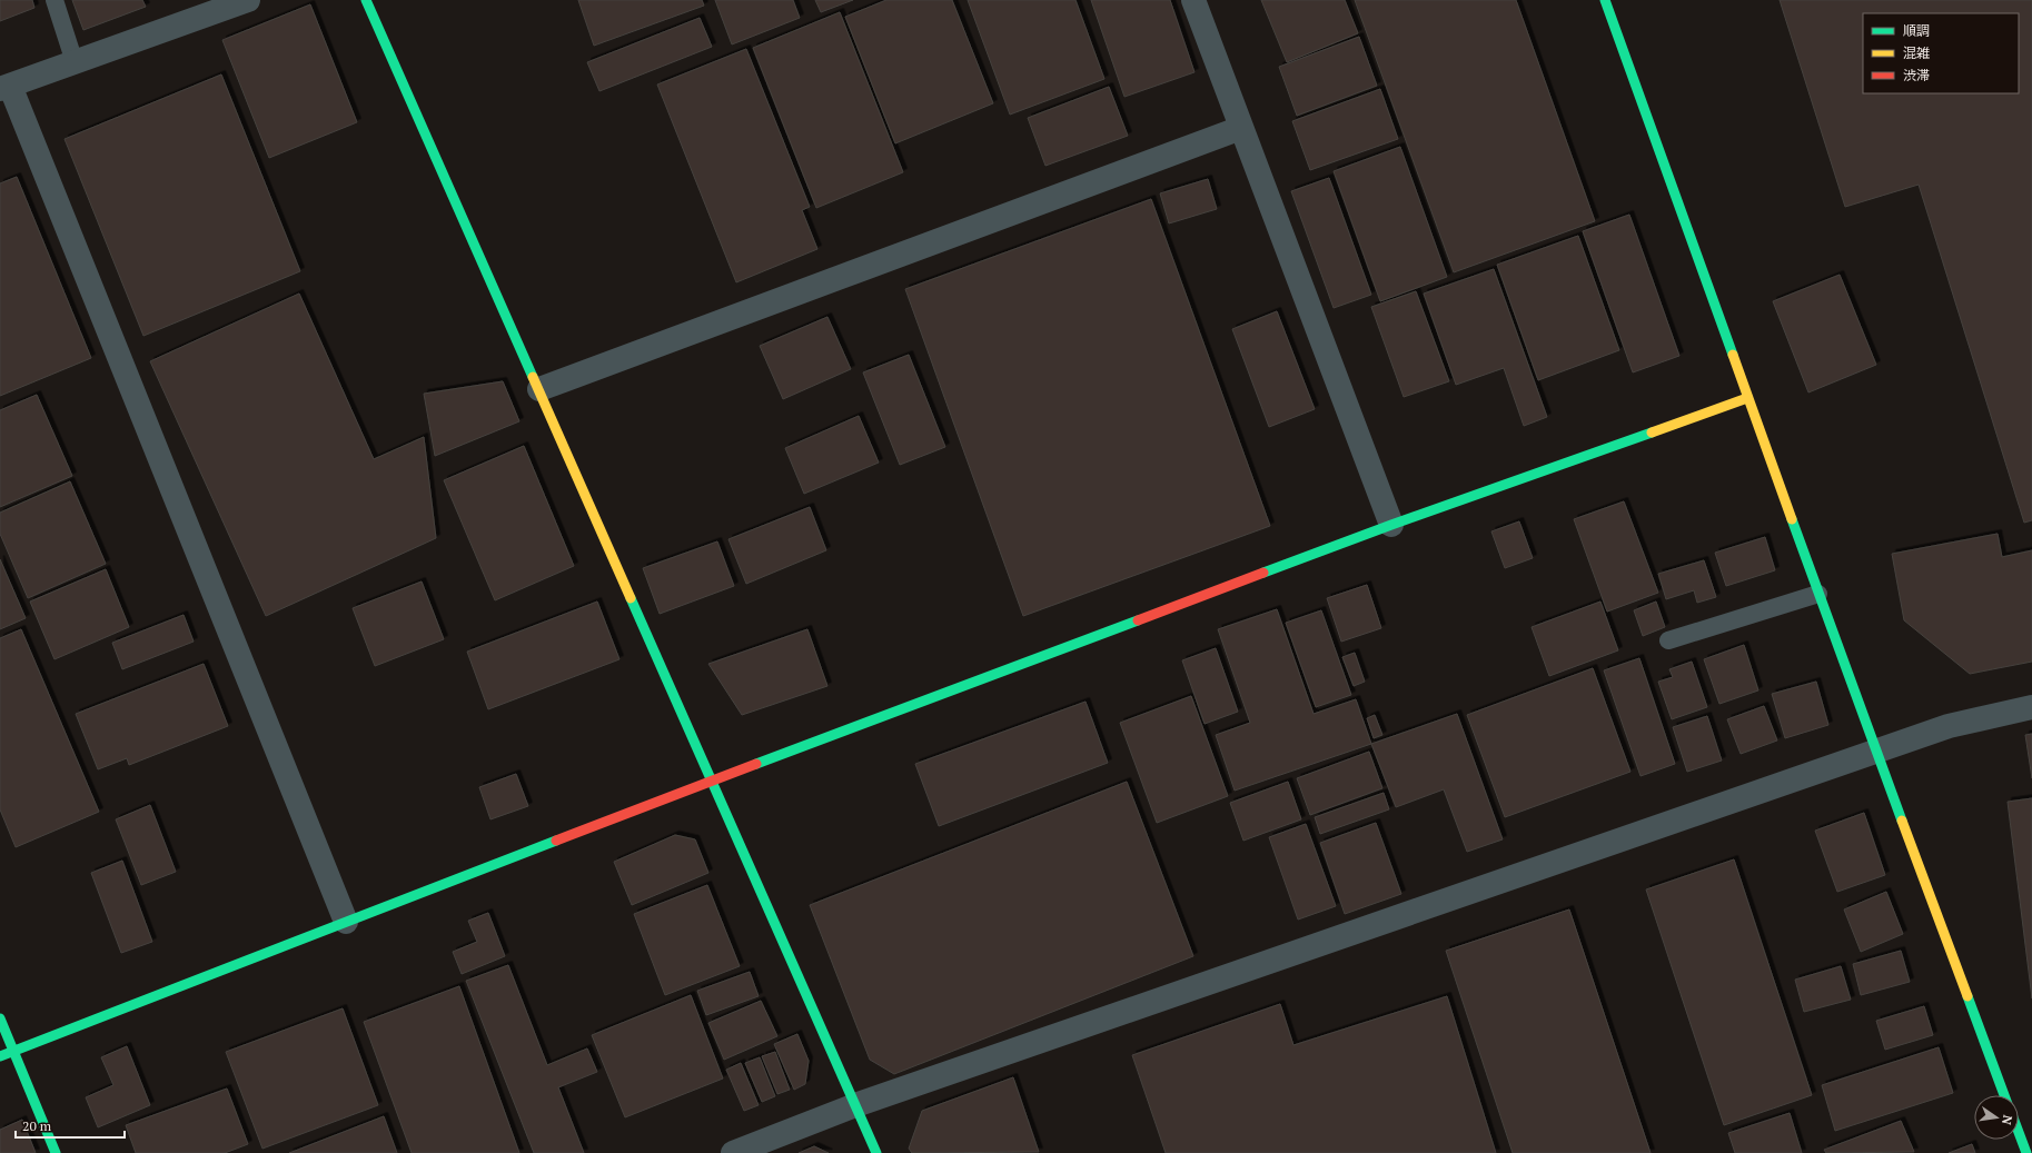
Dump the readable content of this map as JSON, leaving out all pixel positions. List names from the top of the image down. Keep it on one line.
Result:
{"legend":["順調","混雑","渋滞"],"scale_bar":"20 m","north":"right"}
